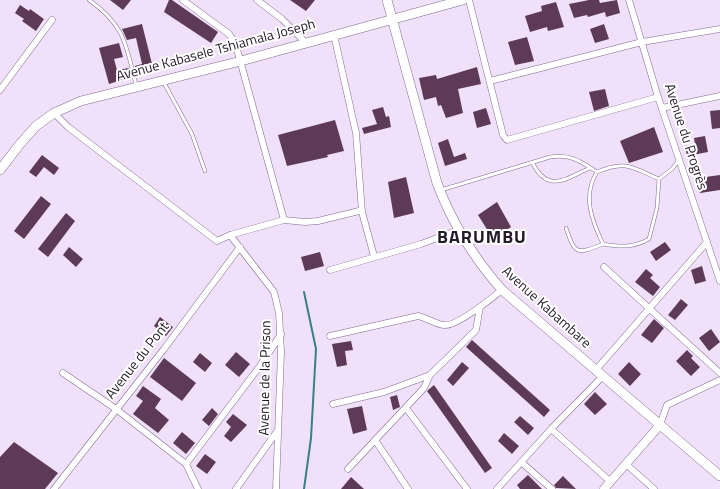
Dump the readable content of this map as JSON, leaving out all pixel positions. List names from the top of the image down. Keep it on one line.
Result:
{"streets":{"main road":["Avenue Kabasele Tshiamala Joseph","Avenue Kabambare"],"street":["Avenue du Progrès","Avenue du Pont","Avenue de la Prison"]},"crossings":[["Avenue Kabasele Tshiamala Joseph","Avenue Kabambare"],["Avenue du Pont","Avenue de la Prison"]],"districts":["BARUMBU"]}
